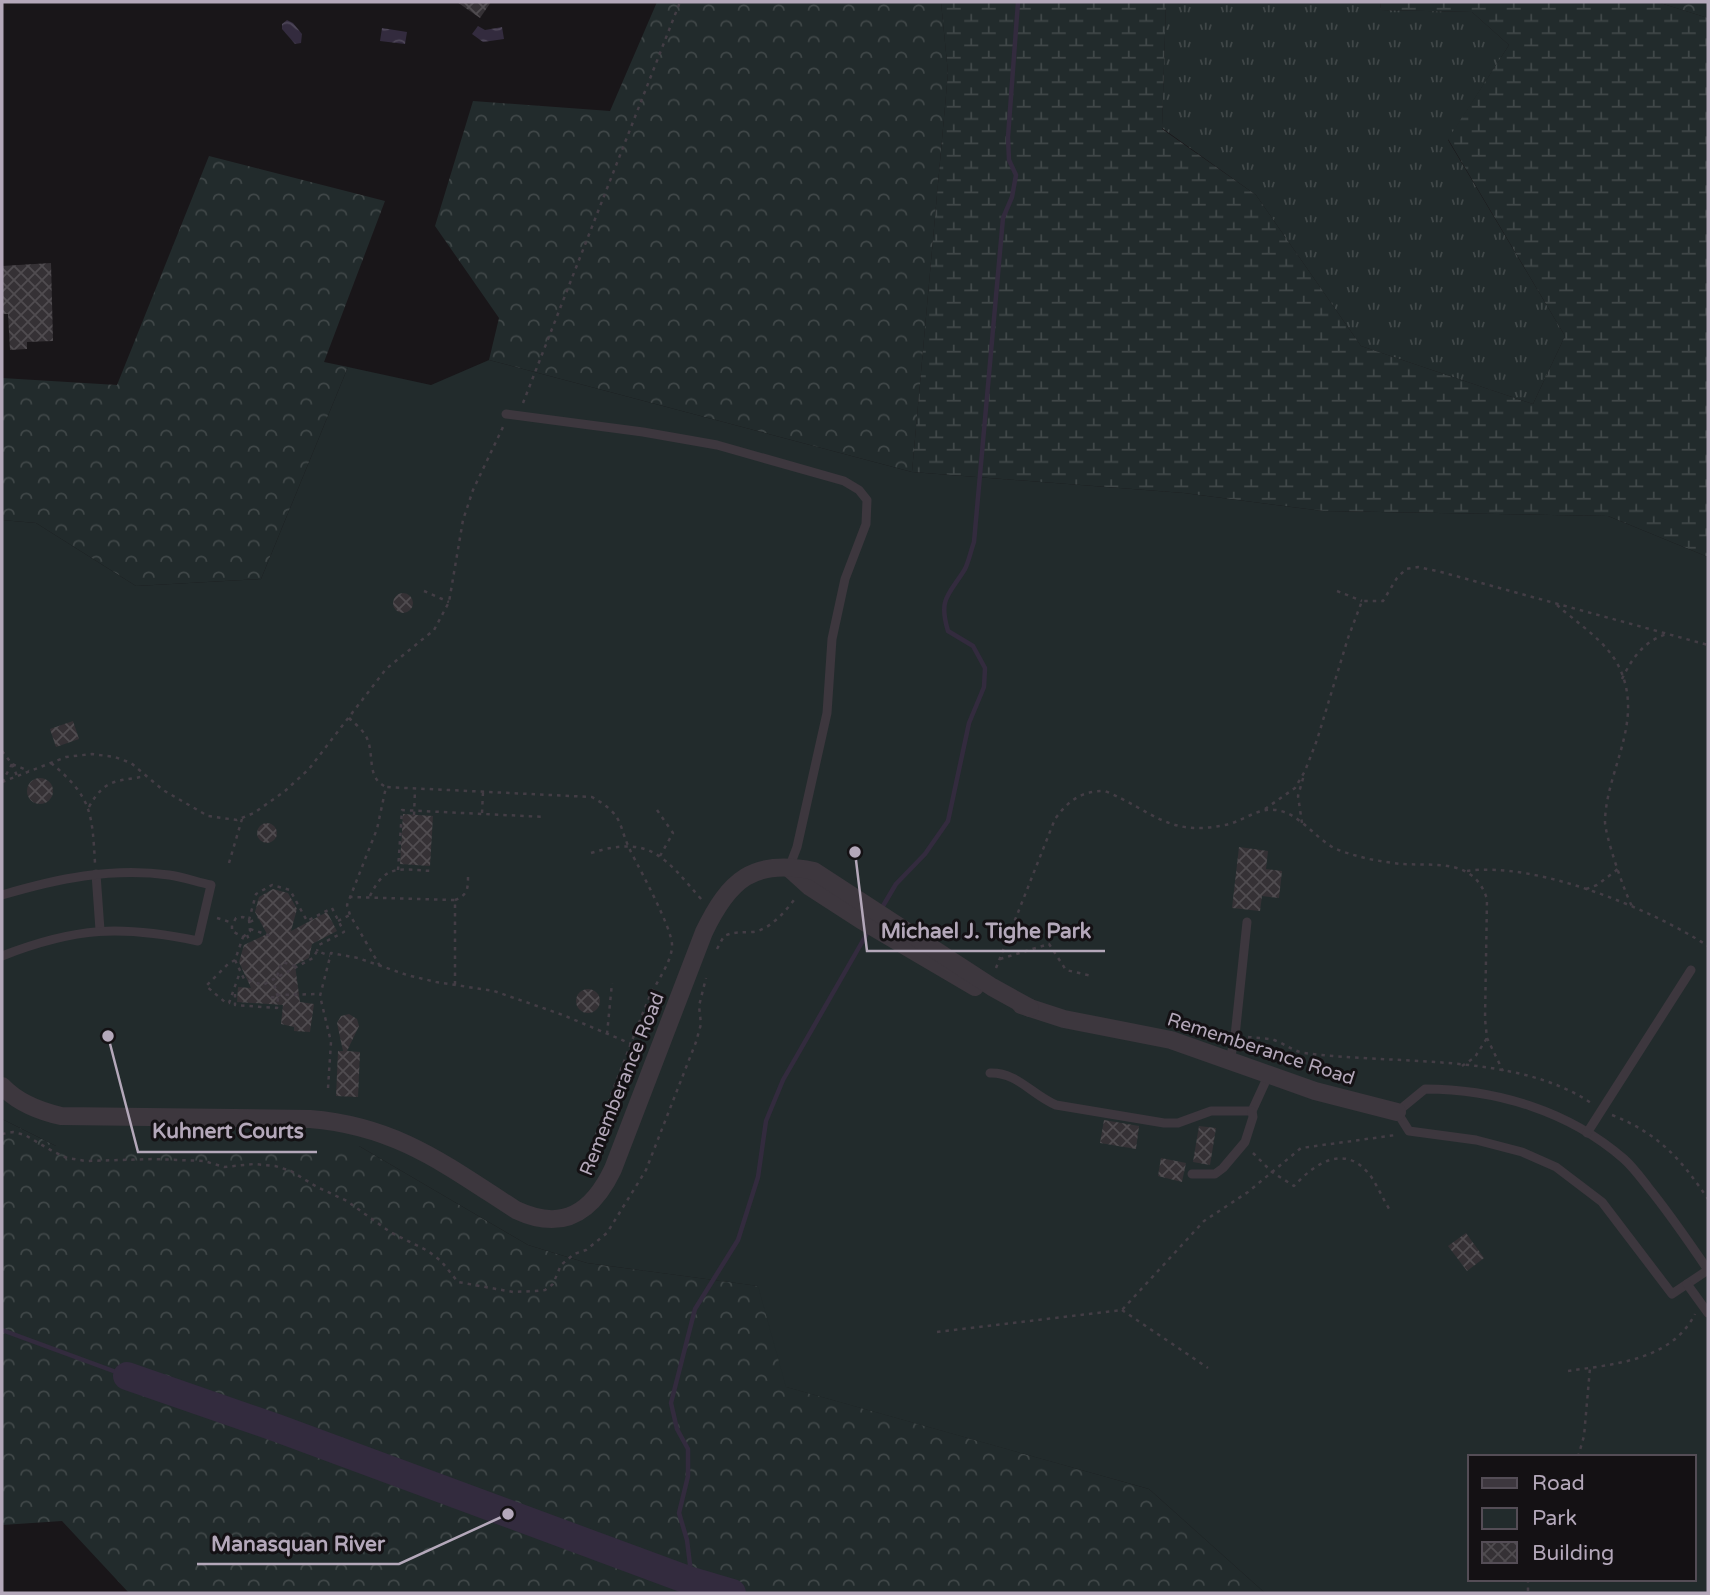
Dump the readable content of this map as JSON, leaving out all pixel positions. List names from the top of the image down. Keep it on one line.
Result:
{"streets":{"street":["Rememberance Road"]},"places":["Michael J. Tighe Park","Kuhnert Courts","Manasquan River"],"legend":["Road","Park","Building"]}
